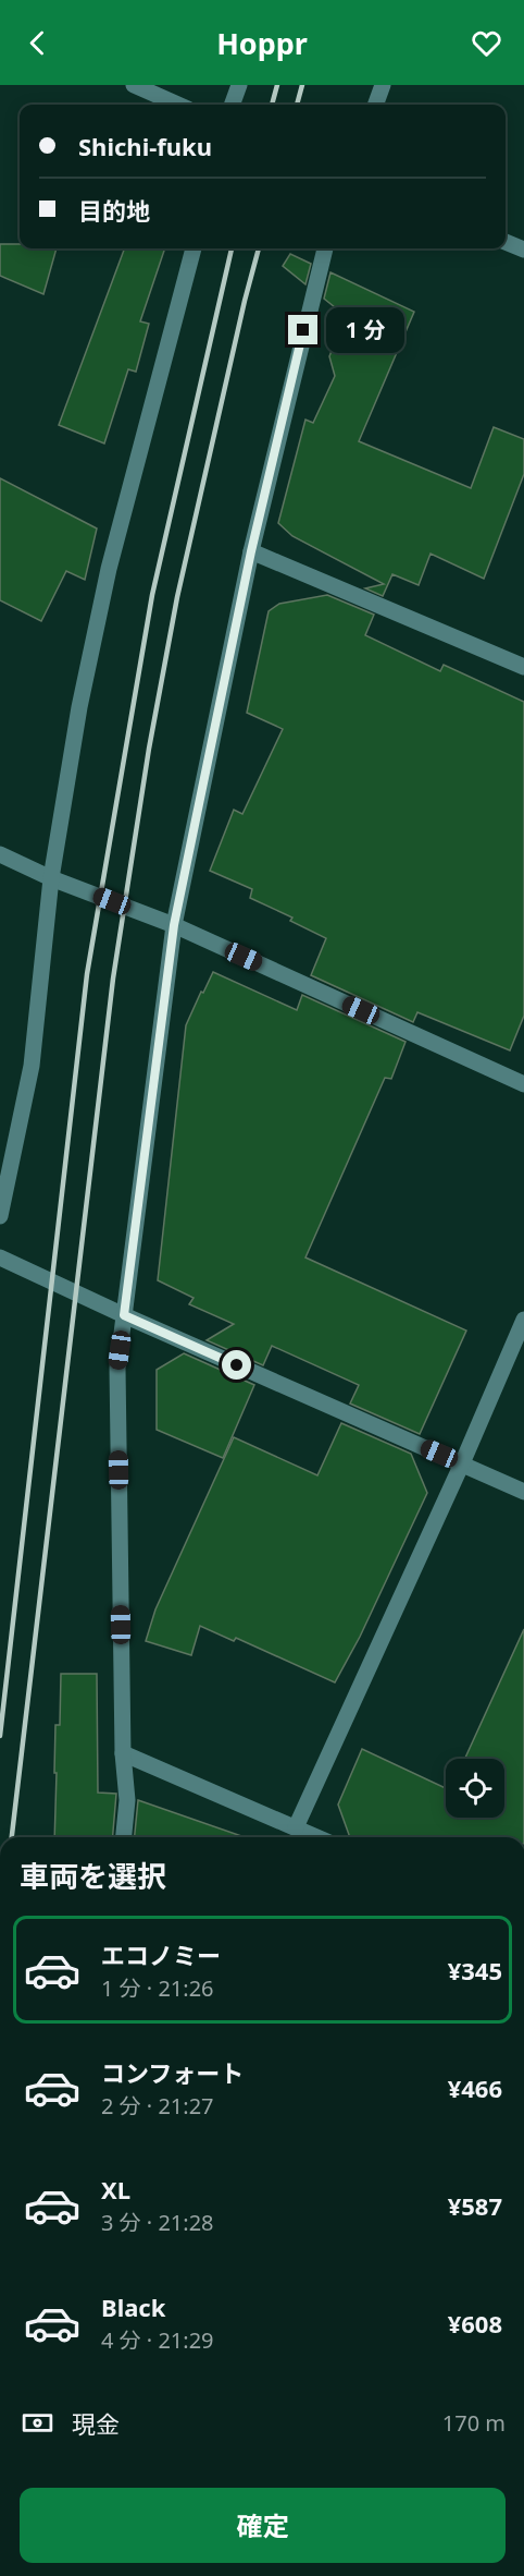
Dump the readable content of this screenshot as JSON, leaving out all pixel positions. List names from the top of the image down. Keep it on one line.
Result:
{"page":{"header":"Hoppr","banner":["Shichi-fuku","目的地"],"bubble":"1 分","heading":"車両を選択","list":[{"name":"エコノミー","note":"1 分 · 21:26","value":"¥345"},{"name":"コンフォート","note":"2 分 · 21:27","value":"¥466"},{"name":"XL","note":"3 分 · 21:28","value":"¥587"},{"name":"Black","note":"4 分 · 21:29","value":"¥608"}],"pay":["現金","170 m"],"buttons":"確定"}}
